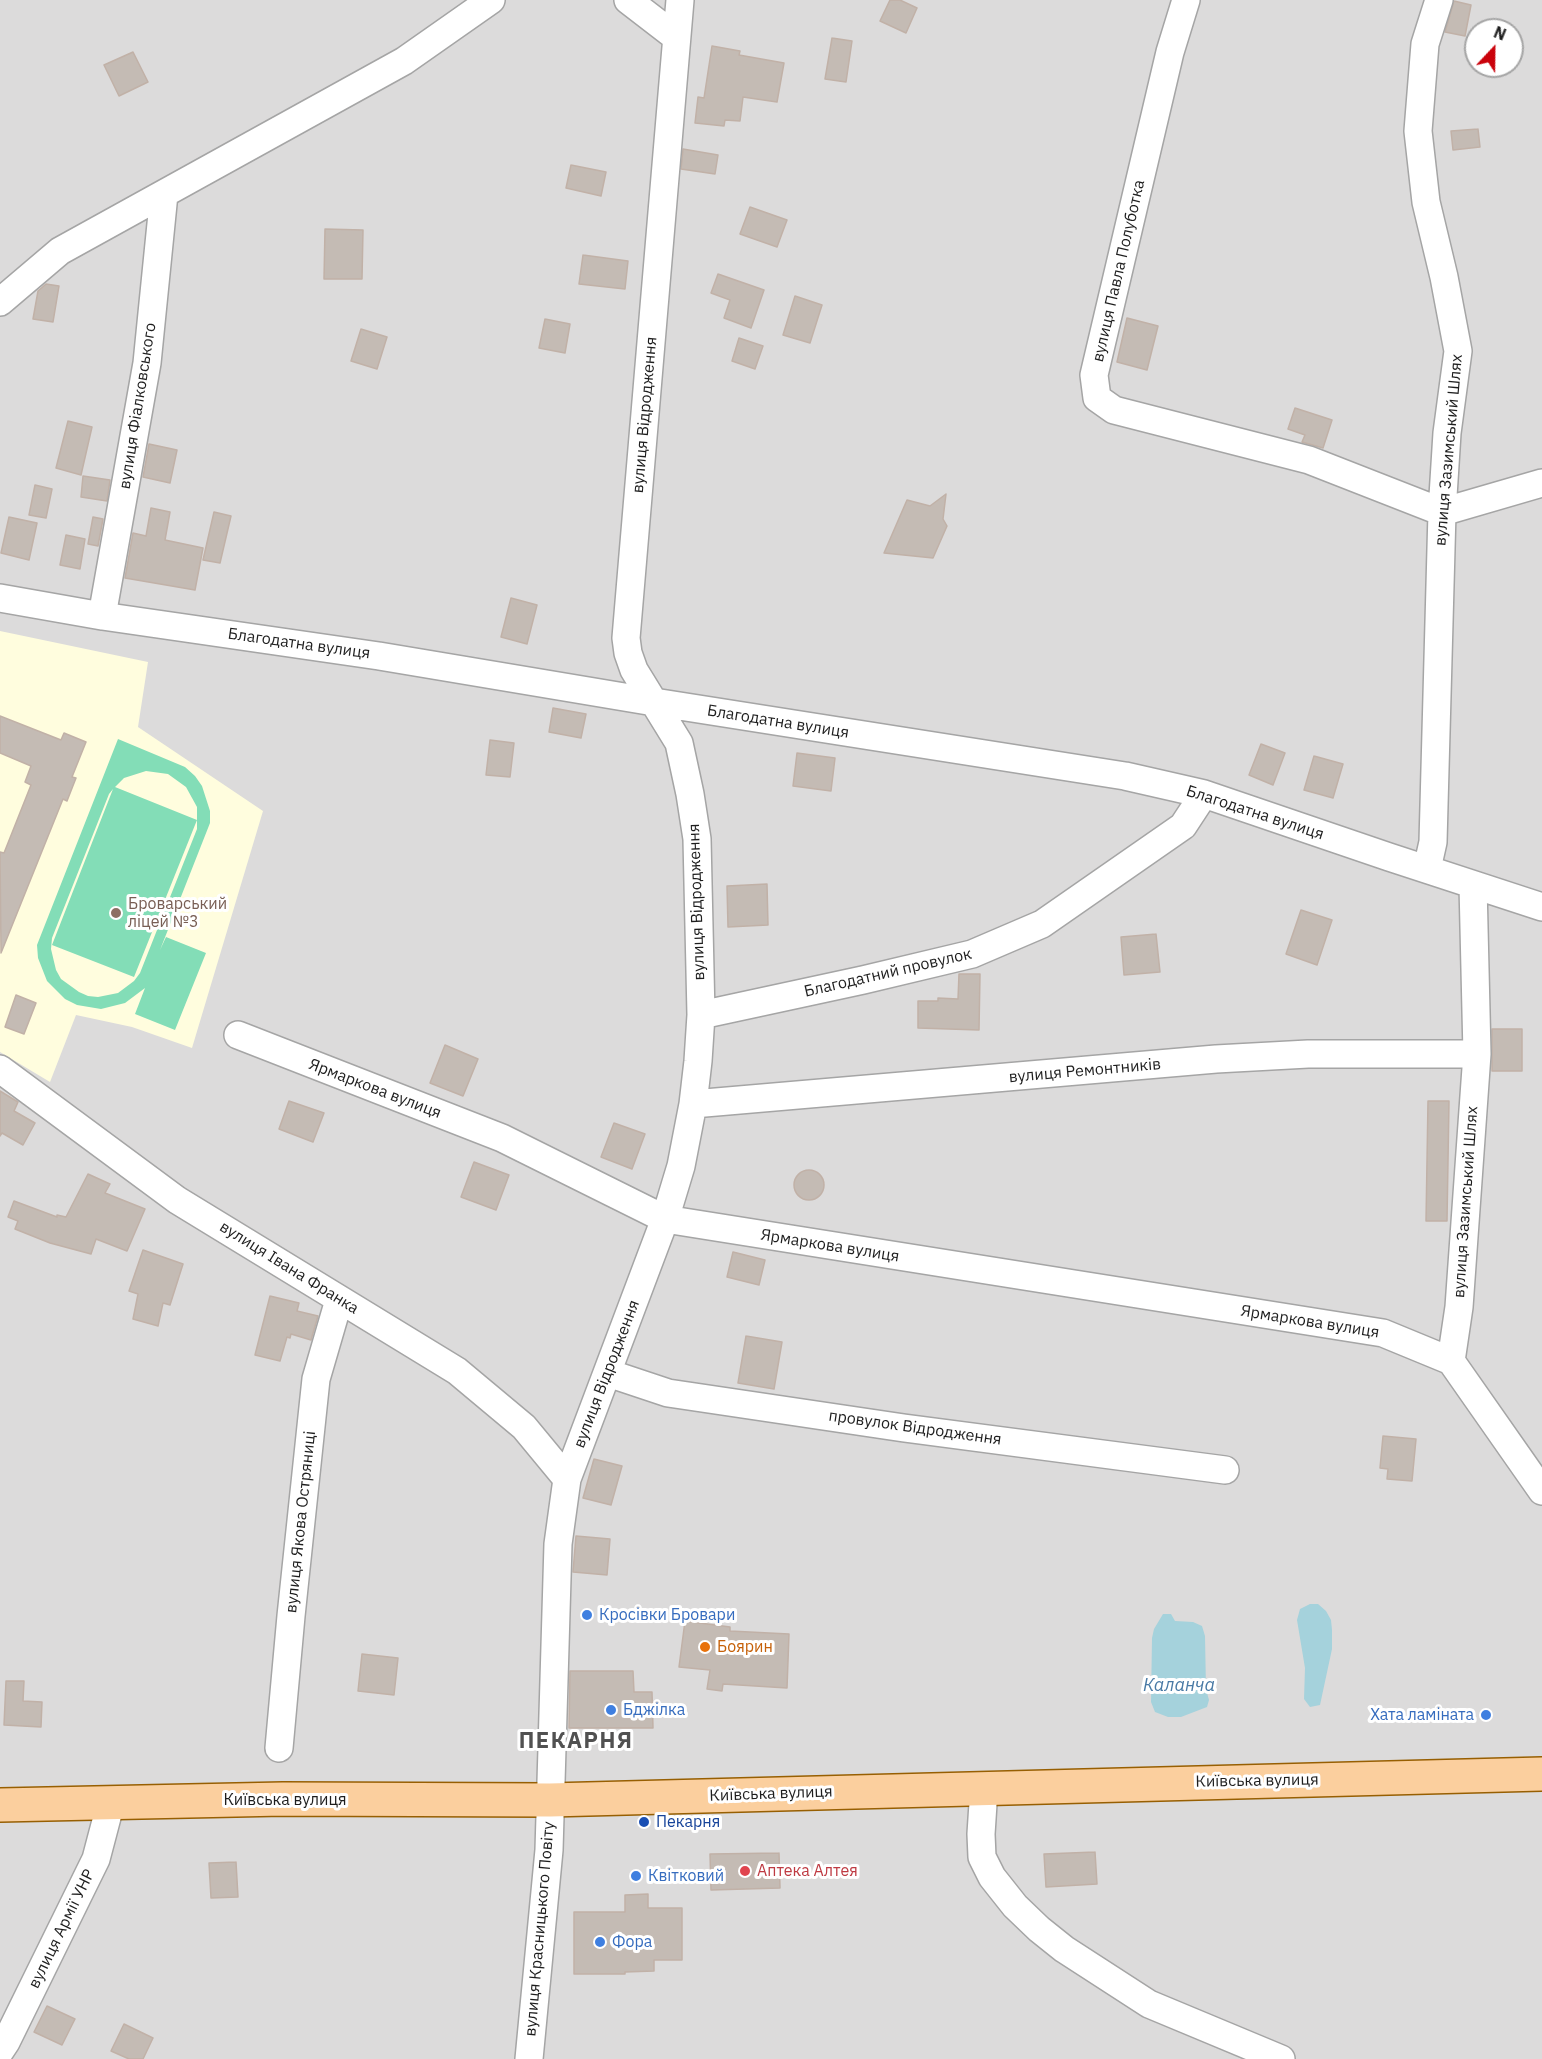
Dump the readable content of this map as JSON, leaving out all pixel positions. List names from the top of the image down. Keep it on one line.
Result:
{"streets":{"main road":["Київська вулиця"],"street":["вулиця Павла Полуботка","вулиця Фіалковського","вулиця Відродження","вулиця Зазимський Шлях","Благодатна вулиця","Благодатний провулок","вулиця Ремонтників","Ярмаркова вулиця","вулиця Івана Франка","провулок Відродження","вулиця Якова Остряниці","вулиця Армії УНР","вулиця Красницького Повіту"]},"crossings":[["вулиця Павла Полуботка","вулиця Зазимський Шлях"],["вулиця Фіалковського","Благодатна вулиця"],["вулиця Відродження","Благодатна вулиця"],["вулиця Відродження","Благодатний провулок"],["вулиця Відродження","вулиця Ремонтників"],["вулиця Відродження","Ярмаркова вулиця"],["вулиця Відродження","вулиця Івана Франка"],["вулиця Відродження","провулок Відродження"],["вулиця Відродження","Київська вулиця"],["вулиця Відродження","вулиця Красницького Повіту"],["вулиця Зазимський Шлях","Благодатна вулиця"],["вулиця Зазимський Шлях","вулиця Ремонтників"],["вулиця Зазимський Шлях","Ярмаркова вулиця"],["Благодатна вулиця","Благодатний провулок"],["вулиця Івана Франка","вулиця Якова Остряниці"],["Київська вулиця","вулиця Армії УНР"],["Київська вулиця","вулиця Красницького Повіту"]],"districts":["ПЕКАРНЯ"],"water":["Каланча"],"places":["Броварський ліцей №3","Кросівки Бровари","Боярин","Бджілка","Хата ламіната","Пекарня","Аптека Алтея","Квітковий","Фора"],"north":"top"}
